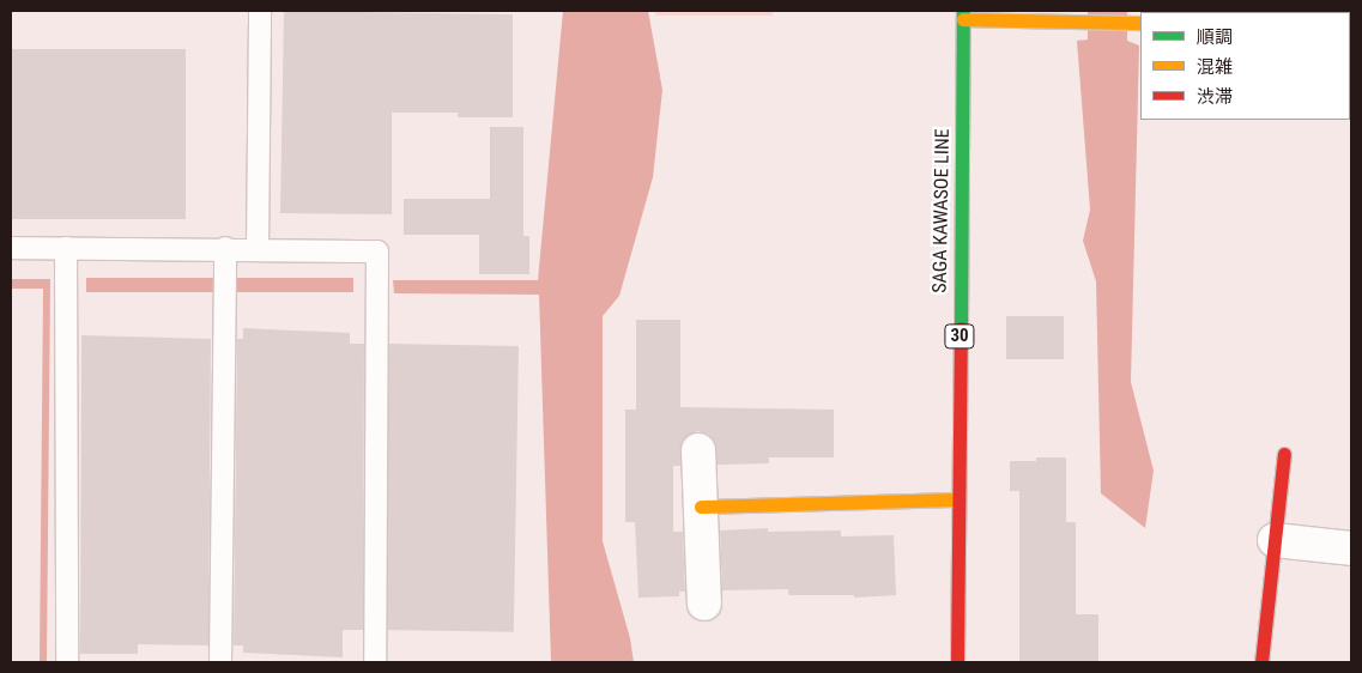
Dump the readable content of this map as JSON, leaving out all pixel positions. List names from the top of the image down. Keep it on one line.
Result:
{"streets":{"street":["SAGA KAWASOE LINE","30"]},"legend":["順調","混雑","渋滞"]}
